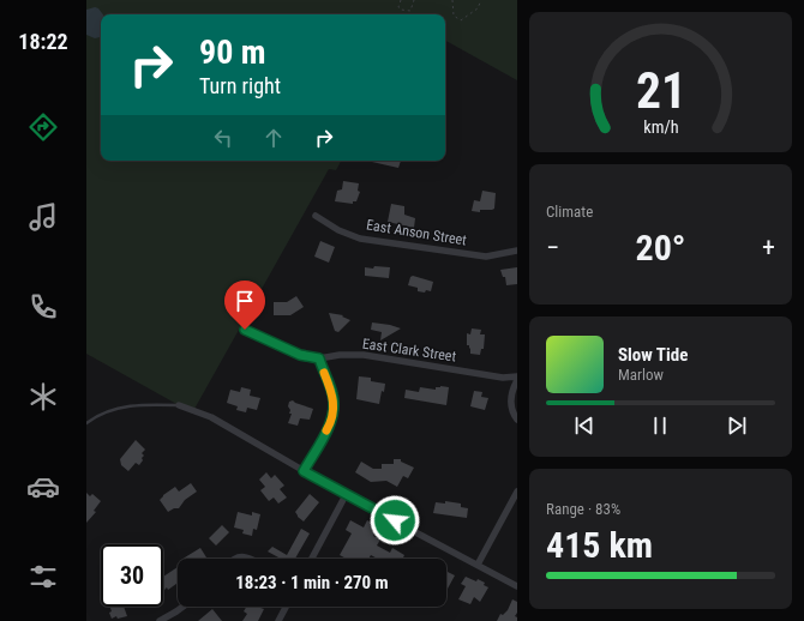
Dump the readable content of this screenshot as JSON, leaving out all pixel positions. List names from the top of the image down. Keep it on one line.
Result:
{"streets":{"street":["East Anson Street","East Clark Street"]},"page":{"tabs":"18:22","turn":["90 m","Turn right"],"tile":["Climate",["Range · 83%","415 km"]],"heat":["−","20°","+"],"song":["Slow Tide","Marlow"],"limit":"30","trip":"18:23 · 1 min · 270 m","gauge":["21","km/h"]}}
